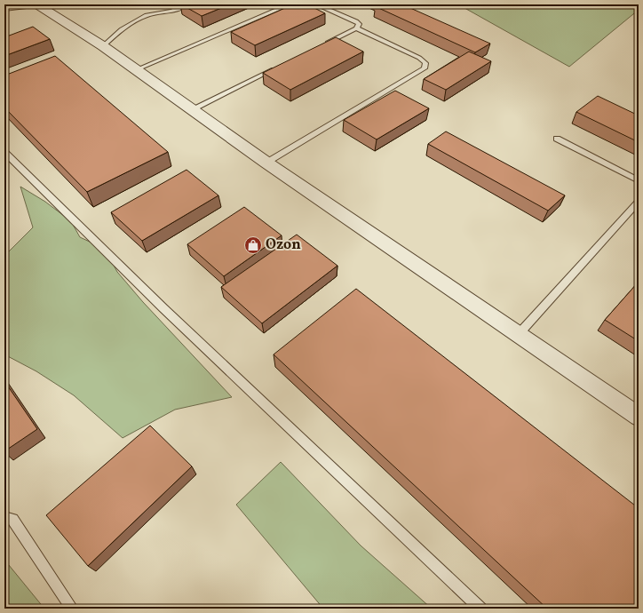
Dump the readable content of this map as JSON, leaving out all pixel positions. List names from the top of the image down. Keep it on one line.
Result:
{"places":{"shop":["Ozon"]}}
